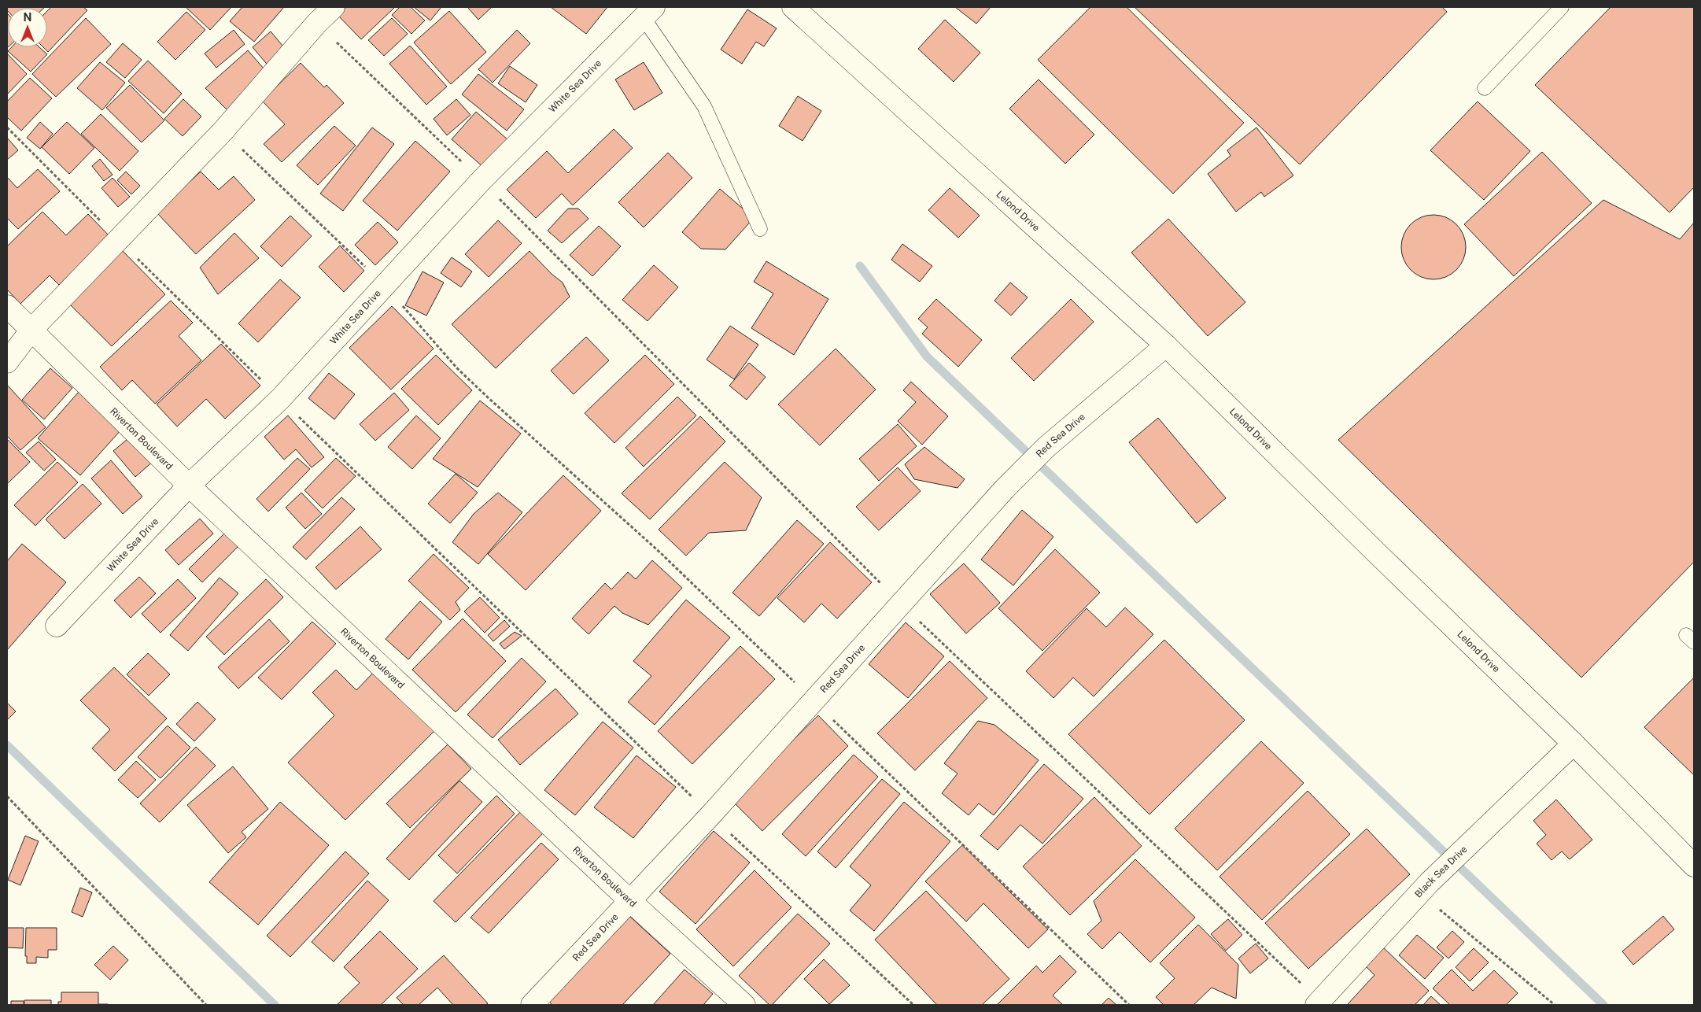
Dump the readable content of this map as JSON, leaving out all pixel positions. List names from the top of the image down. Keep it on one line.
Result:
{"streets":{"street":["White Sea Drive","Lelond Drive","Red Sea Drive","Riverton Boulevard","Black Sea Drive"]},"crossings":[["White Sea Drive","Riverton Boulevard"],["Lelond Drive","Red Sea Drive"],["Lelond Drive","Black Sea Drive"],["Red Sea Drive","Riverton Boulevard"]],"north":"top"}
